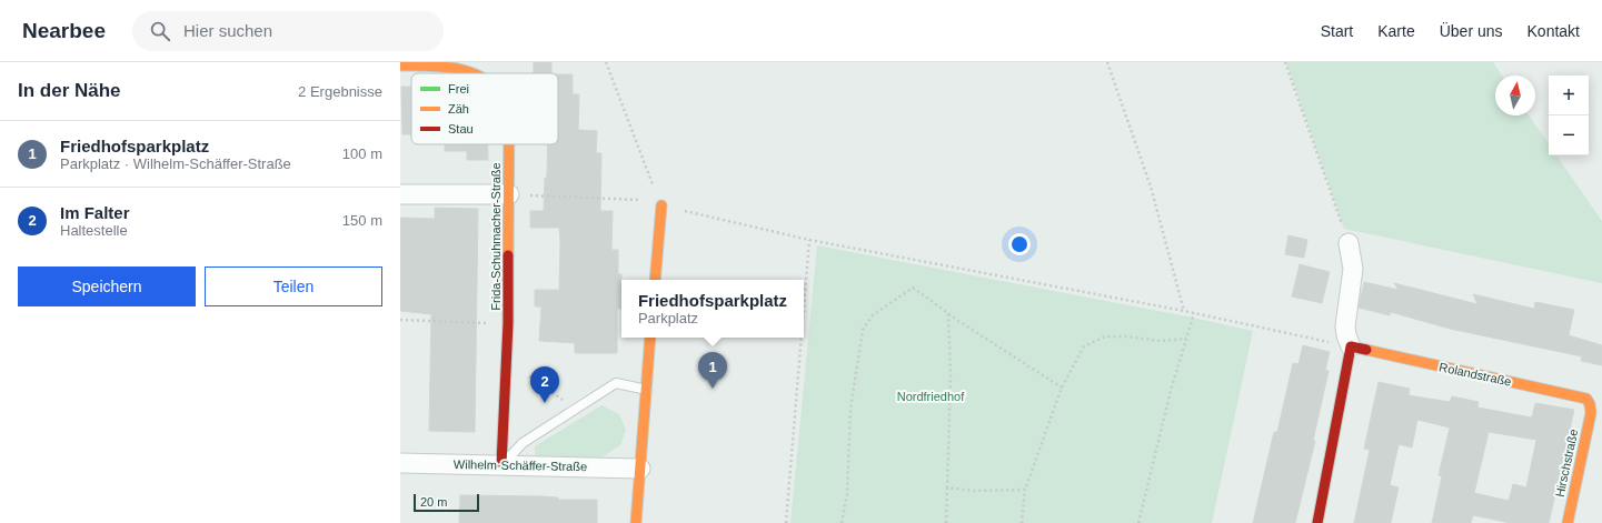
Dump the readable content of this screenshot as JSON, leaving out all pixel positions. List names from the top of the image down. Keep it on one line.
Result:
{"streets":{"street":["Frida-Schuhmacher-Straße","Rolandstraße","Hirschstraße","Wilhelm-Schäffer-Straße"]},"crossings":[["Frida-Schuhmacher-Straße","Wilhelm-Schäffer-Straße"],["Rolandstraße","Hirschstraße"]],"parks":["Nordfriedhof"],"legend":["Frei","Zäh","Stau"],"scale_bar":"20 m","north":"top","page":{"header":"Nearbee","search":"Hier suchen","nav":["Start","Karte","Über uns","Kontakt"],"heading":["In der Nähe","2 Ergebnisse"],"map_buttons":["+","−"],"list":[{"mark":"1","name":"Friedhofsparkplatz","note":"Parkplatz · Wilhelm-Schäffer-Straße","value":"100 m"},{"mark":"2","name":"Im Falter","note":"Haltestelle","value":"150 m"}],"buttons":["Speichern","Teilen"],"popup":["Friedhofsparkplatz","Parkplatz"],"pins":["1","2"],"scale":"20 m"}}
